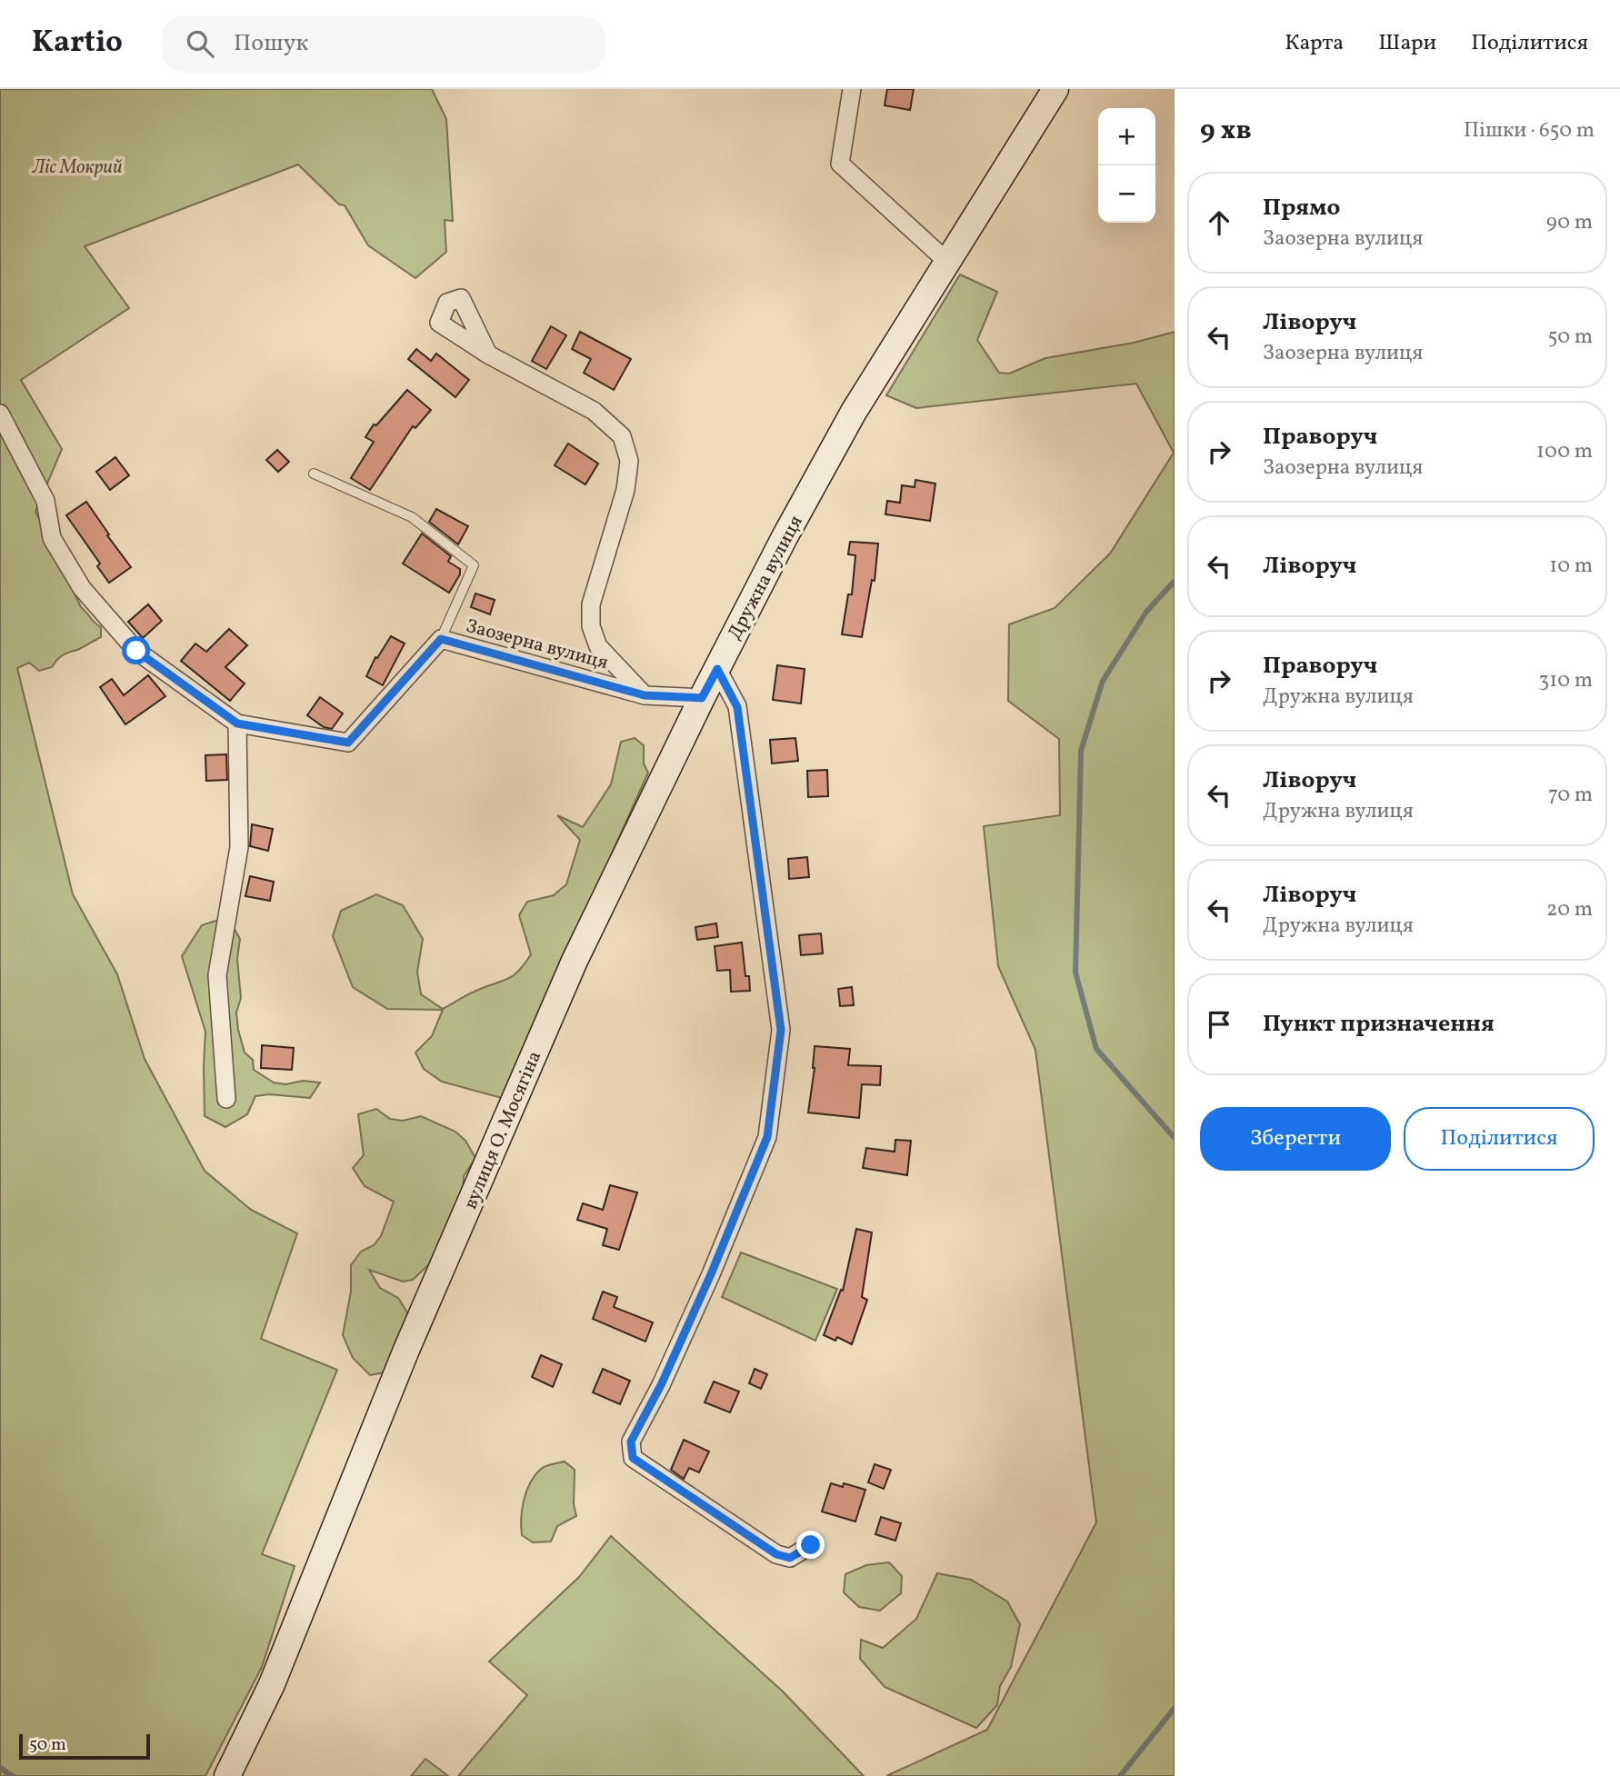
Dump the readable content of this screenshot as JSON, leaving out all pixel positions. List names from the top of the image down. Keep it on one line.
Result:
{"streets":{"main road":["Дружна вулиця","вулиця О. Мосягіна"],"street":["Заозерна вулиця"]},"crossings":[["Дружна вулиця","Заозерна вулиця"],["Дружна вулиця","вулиця О. Мосягіна"],["Заозерна вулиця","вулиця О. Мосягіна"]],"parks":["Ліс Мокрий"],"scale_bar":"50 m","page":{"header":"Kartio","search":"Пошук","nav":["Карта","Шари","Поділитися"],"heading":["9 хв","Пішки · 650 m"],"map_buttons":["+","−"],"list":[["Прямо","Заозерна вулиця","90 m"],["Ліворуч","Заозерна вулиця","50 m"],["Праворуч","Заозерна вулиця","100 m"],["Ліворуч","10 m"],["Праворуч","Дружна вулиця","310 m"],["Ліворуч","Дружна вулиця","70 m"],["Ліворуч","Дружна вулиця","20 m"],"Пункт призначення"],"buttons":["Зберегти","Поділитися"],"scale":"50 m"}}
